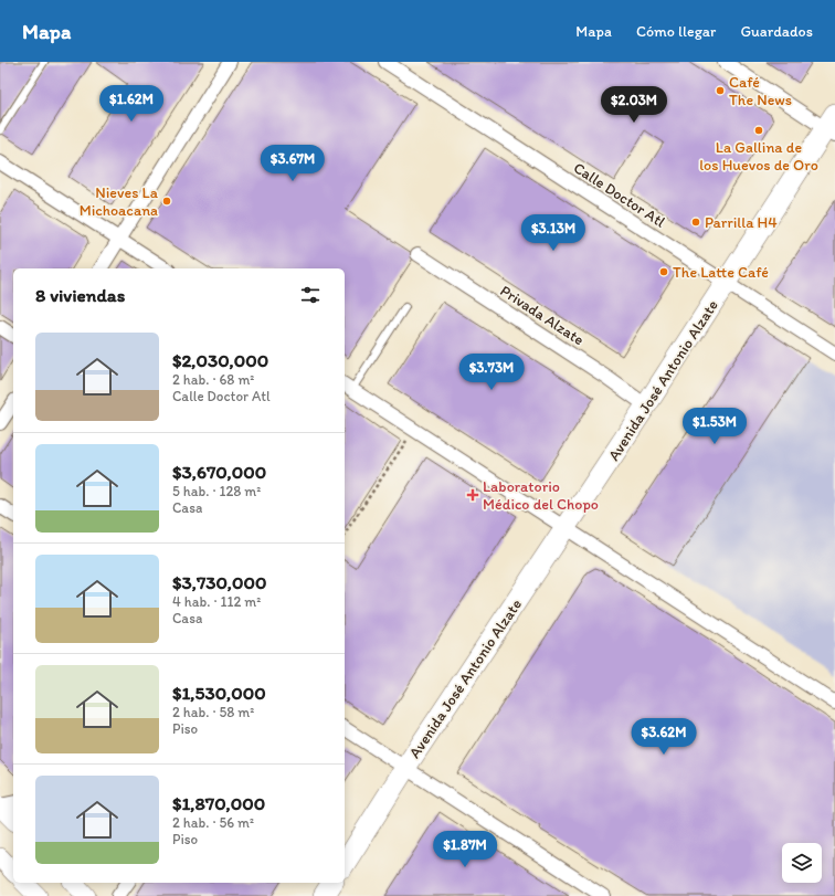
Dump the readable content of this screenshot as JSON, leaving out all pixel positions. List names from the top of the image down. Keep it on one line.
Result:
{"streets":{"main road":["Avenida José Antonio Alzate"],"street":["Calle Doctor Atl","Privada Alzate"]},"crossings":[["Calle Doctor Atl","Avenida José Antonio Alzate"],["Privada Alzate","Avenida José Antonio Alzate"]],"places":{"other":["Café The News","La Gallina de los Huevos de Oro","Nieves La Michoacana","Parrilla H4","The Latte Café"],"health":["Laboratorio Médico del Chopo"]},"page":{"header":"Mapa","nav":["Mapa","Cómo llegar","Guardados"],"price":["$1.62M","$2.03M","$3.67M","$3.13M","$3.73M","$1.53M","$3.62M","$1.87M"],"heading":"8 viviendas","list":[{"name":"$2,030,000","note":"2 hab. · 68 m² · Calle Doctor Atl"},{"name":"$3,670,000","note":"5 hab. · 128 m² · Casa"},{"name":"$3,730,000","note":"4 hab. · 112 m² · Casa"},{"name":"$1,530,000","note":"2 hab. · 58 m² · Piso"},{"name":"$1,870,000","note":"2 hab. · 56 m² · Piso"}]}}
